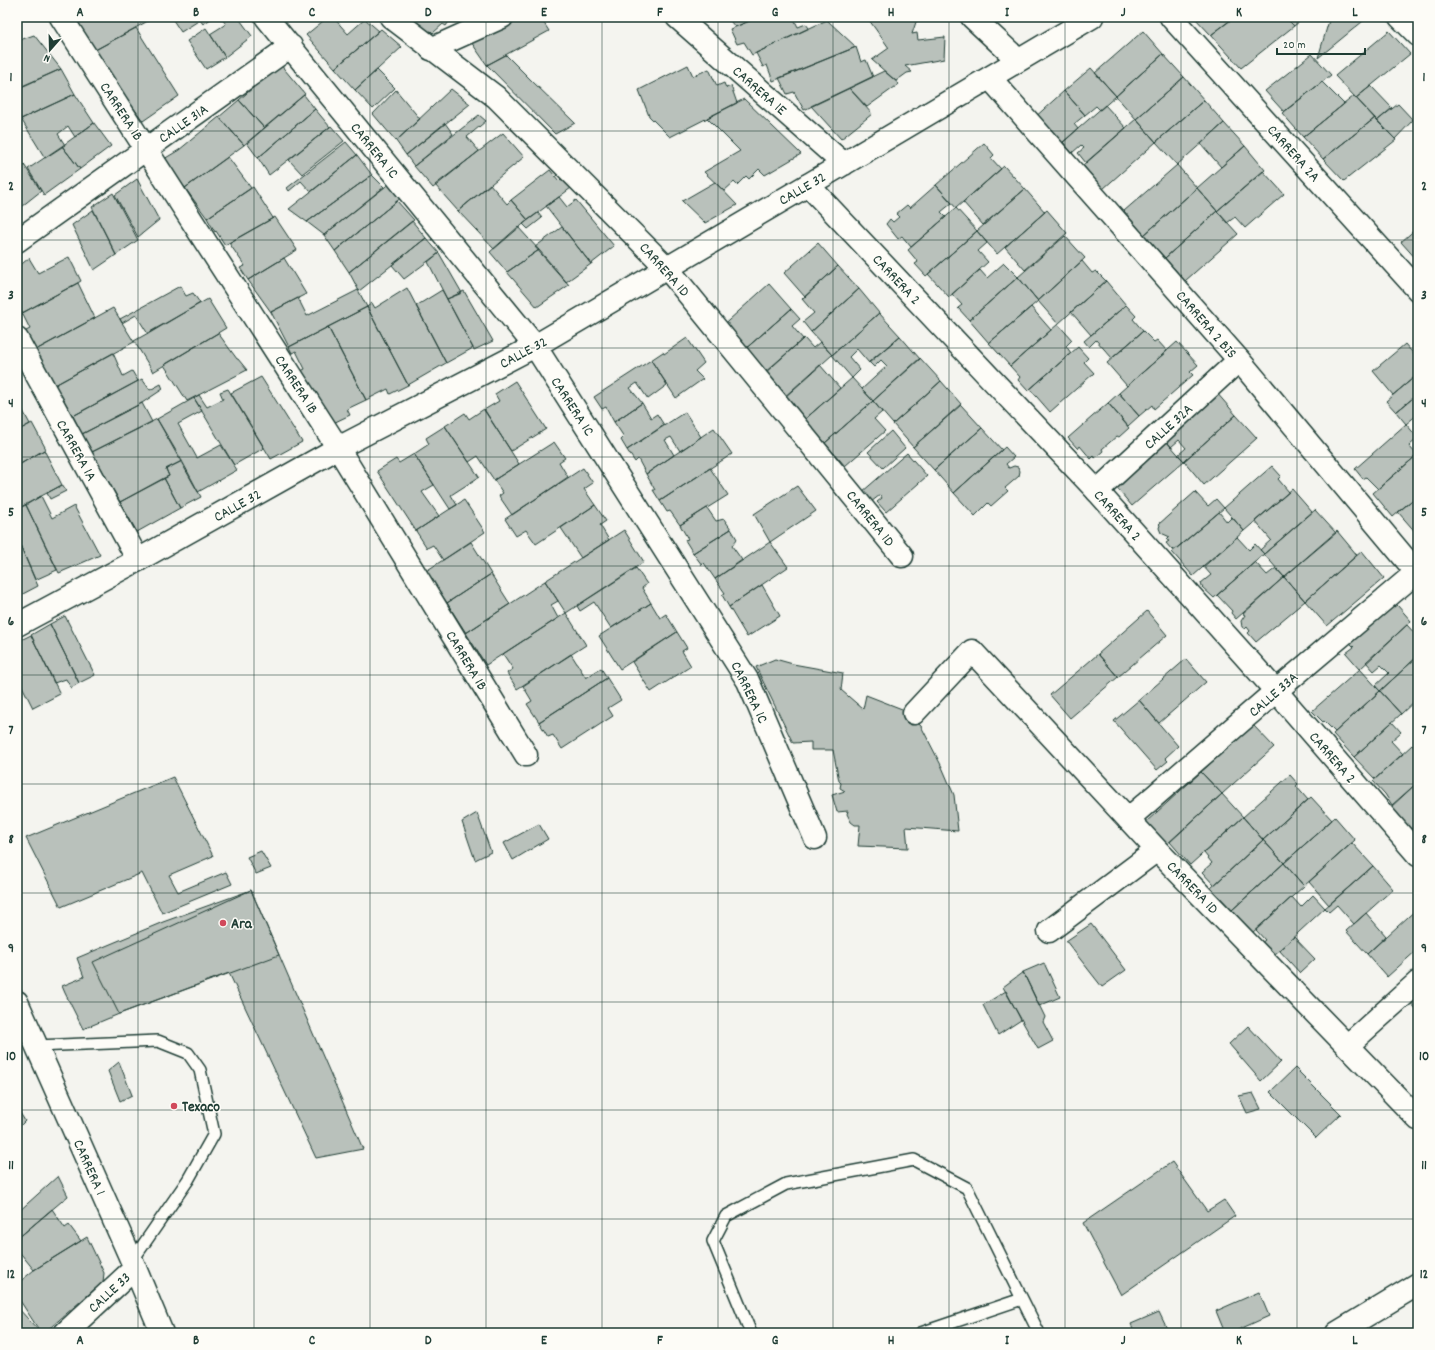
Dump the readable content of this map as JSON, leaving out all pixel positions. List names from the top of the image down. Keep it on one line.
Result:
{"streets":{"street":["CARRERA 1E","CARRERA 1B","CALLE 31A","CARRERA 1C","CARRERA 2A","CALLE 32","CARRERA 1D","CARRERA 2","CARRERA 2 BIS","CALLE 32A","CARRERA 1A","CALLE 33A","CARRERA 1","CALLE 33"]},"crossings":[["CARRERA 1E","CALLE 32"],["CARRERA 1B","CALLE 31A"],["CARRERA 1B","CALLE 32"],["CALLE 31A","CARRERA 1C"],["CARRERA 1C","CALLE 32"],["CALLE 32","CARRERA 1D"],["CALLE 32","CARRERA 2"],["CALLE 32","CARRERA 2 BIS"],["CALLE 32","CARRERA 1A"],["CARRERA 1D","CALLE 33A"],["CARRERA 2","CALLE 32A"],["CARRERA 2","CALLE 33A"],["CARRERA 2 BIS","CALLE 32A"],["CARRERA 2 BIS","CALLE 33A"],["CARRERA 1","CALLE 33"]],"places":["Ara","Texaco"],"scale_bar":"20 m","north":"bottom","grid":{"columns":["A","B","C","D","E","F","G","H","I","J","K","L"],"rows":["1","2","3","4","5","6","7","8","9","10","11","12"]}}
